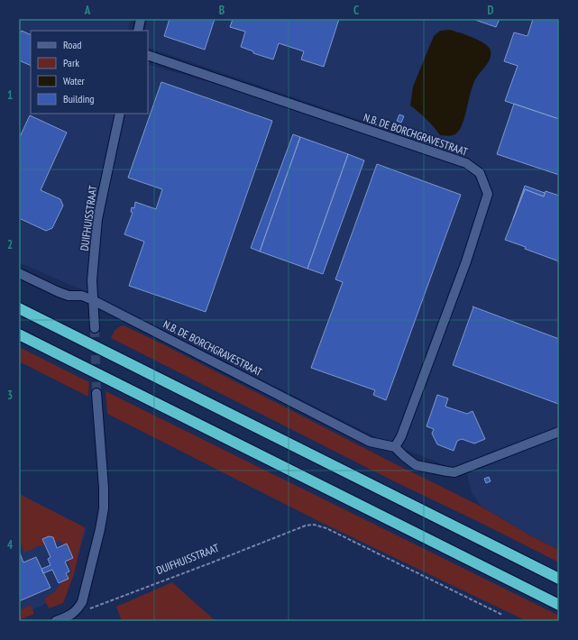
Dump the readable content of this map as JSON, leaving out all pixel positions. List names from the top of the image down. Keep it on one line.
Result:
{"streets":{"street":["N.B. DE BORCHGRAVESTRAAT","DUIFHUISSTRAAT"]},"crossings":[["N.B. DE BORCHGRAVESTRAAT","DUIFHUISSTRAAT"]],"legend":["Road","Park","Water","Building"],"grid":{"columns":["A","B","C","D"],"rows":["1","2","3","4"]}}
